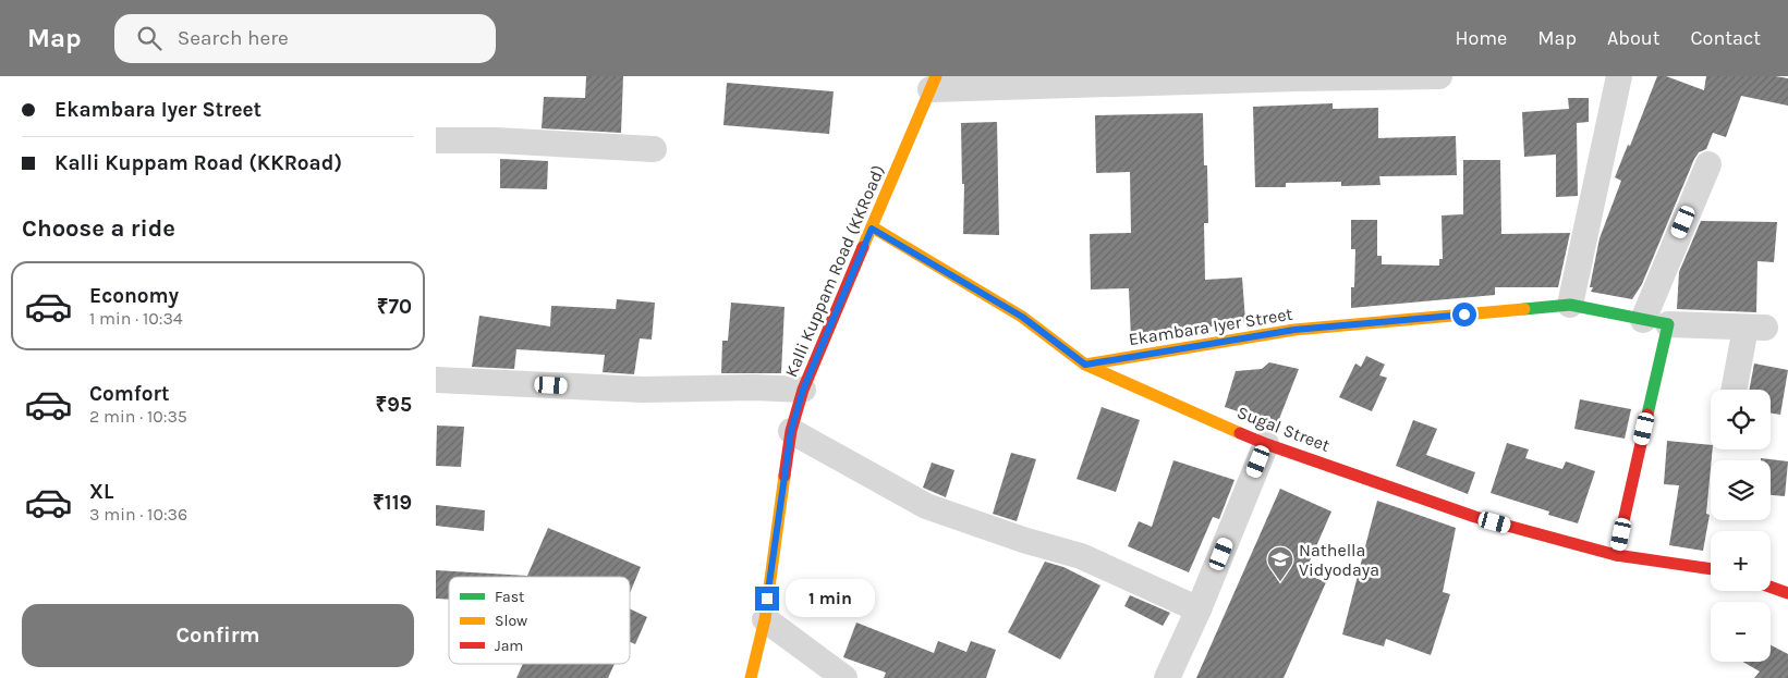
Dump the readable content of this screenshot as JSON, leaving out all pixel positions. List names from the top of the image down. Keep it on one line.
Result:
{"streets":{"street":["Kalli Kuppam Road (KKRoad)","Ekambara Iyer Street","Sugal Street"]},"crossings":[["Kalli Kuppam Road (KKRoad)","Sugal Street"],["Ekambara Iyer Street","Sugal Street"]],"places":{"school or university":["Nathella Vidyodaya"]},"legend":["Fast","Slow","Jam"],"page":{"header":"Map","search":"Search here","nav":["Home","Map","About","Contact"],"banner":["Ekambara Iyer Street","Kalli Kuppam Road (KKRoad)"],"heading":"Choose a ride","list":[{"name":"Economy","note":"1 min · 10:34","value":"₹70"},{"name":"Comfort","note":"2 min · 10:35","value":"₹95"},{"name":"XL","note":"3 min · 10:36","value":"₹119"}],"map_buttons":["+","−"],"bubble":"1 min","buttons":"Confirm"}}
